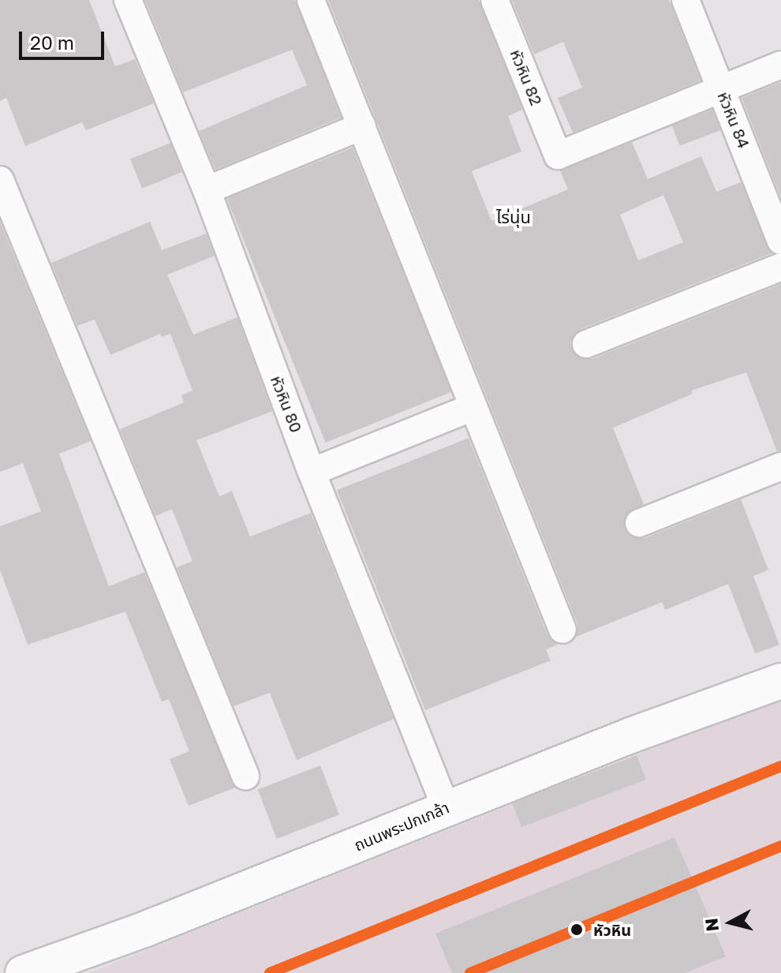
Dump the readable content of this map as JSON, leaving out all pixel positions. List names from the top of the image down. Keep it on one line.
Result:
{"streets":{"street":["หัวหิน 82","หัวหิน 84","หัวหิน 80","ถนนพระปกเกล้า"]},"crossings":[["หัวหิน 82","หัวหิน 84"],["หัวหิน 80","ถนนพระปกเกล้า"]],"districts":["ไร่นุ่น"],"places":["หัวหิน"],"scale_bar":"20 m","north":"left"}
